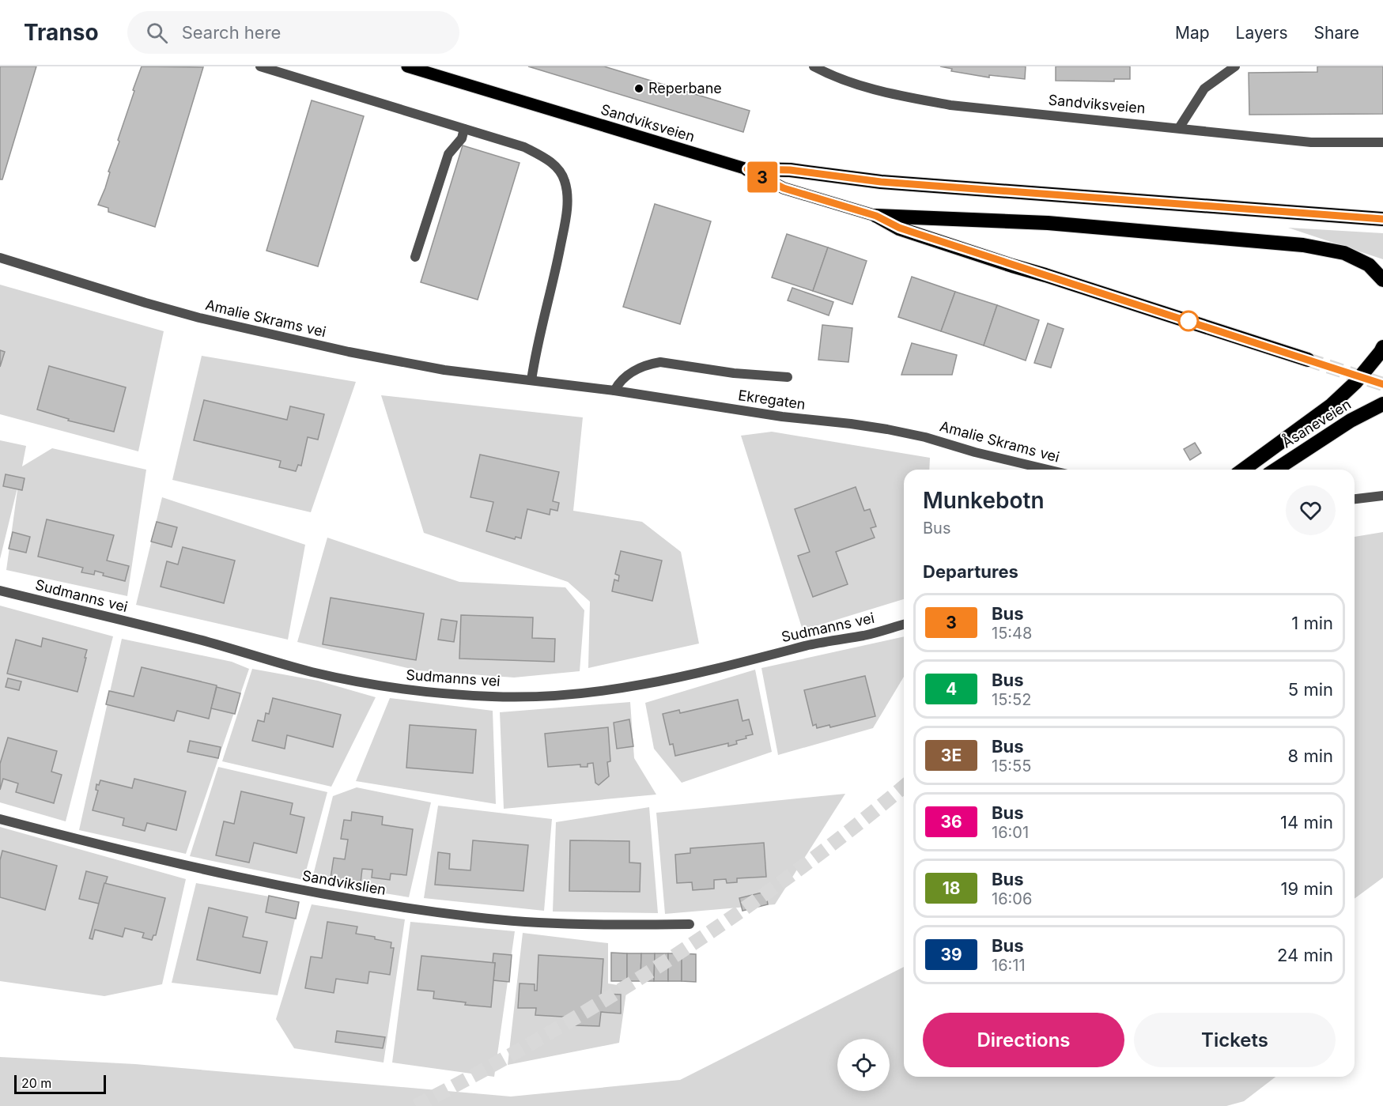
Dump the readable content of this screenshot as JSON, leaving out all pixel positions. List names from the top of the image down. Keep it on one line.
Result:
{"streets":{"highway":["Åsaneveien"],"main road":["Sandviksveien"],"street":["Amalie Skrams vei","Ekregaten","Sudmanns vei","Sandvikslien"]},"crossings":[["Amalie Skrams vei","Ekregaten"]],"places":["Reperbane"],"lines":["bus line 3"],"scale_bar":"20 m","page":{"header":"Transo","search":"Search here","nav":["Map","Layers","Share"],"on_map":"3","heading":[["Munkebotn","Bus"],"Departures"],"list":[{"mark":"3","name":"Bus","note":"15:48","value":"1 min"},{"mark":"4","name":"Bus","note":"15:52","value":"5 min"},{"mark":"3E","name":"Bus","note":"15:55","value":"8 min"},{"mark":"36","name":"Bus","note":"16:01","value":"14 min"},{"mark":"18","name":"Bus","note":"16:06","value":"19 min"},{"mark":"39","name":"Bus","note":"16:11","value":"24 min"}],"buttons":["Directions","Tickets"],"scale":"20 m"}}
